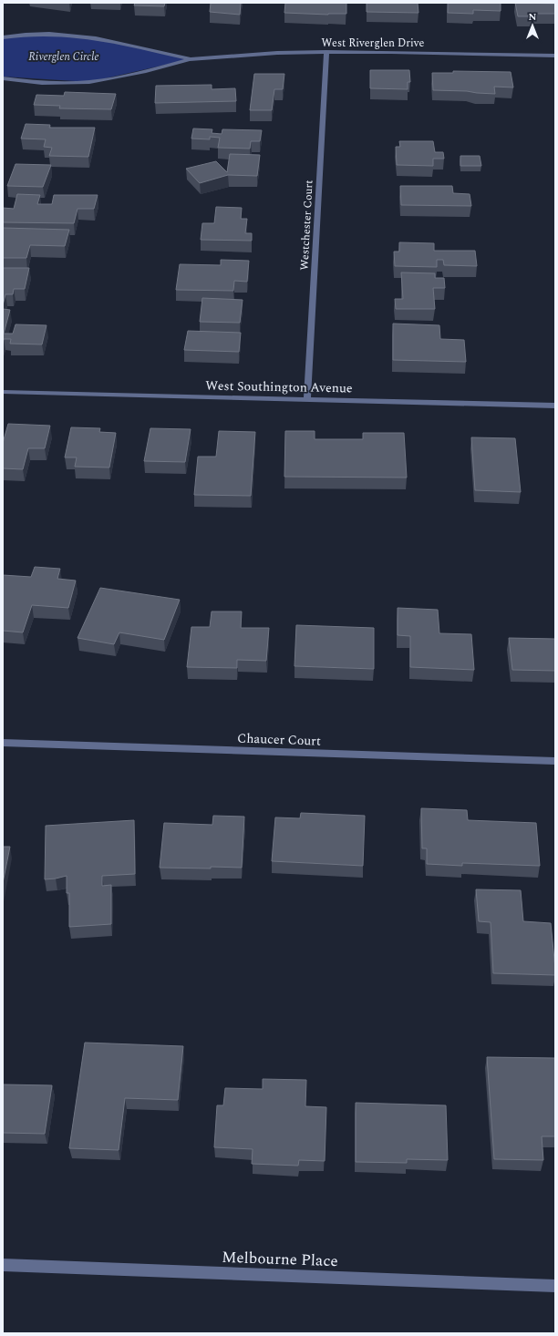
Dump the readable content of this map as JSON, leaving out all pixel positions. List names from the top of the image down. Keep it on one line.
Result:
{"streets":{"street":["West Riverglen Drive","Westchester Court","West Southington Avenue","Chaucer Court","Melbourne Place"]},"crossings":[["West Riverglen Drive","Westchester Court"],["Westchester Court","West Southington Avenue"]],"parks":["Riverglen Circle"],"north":"top"}
